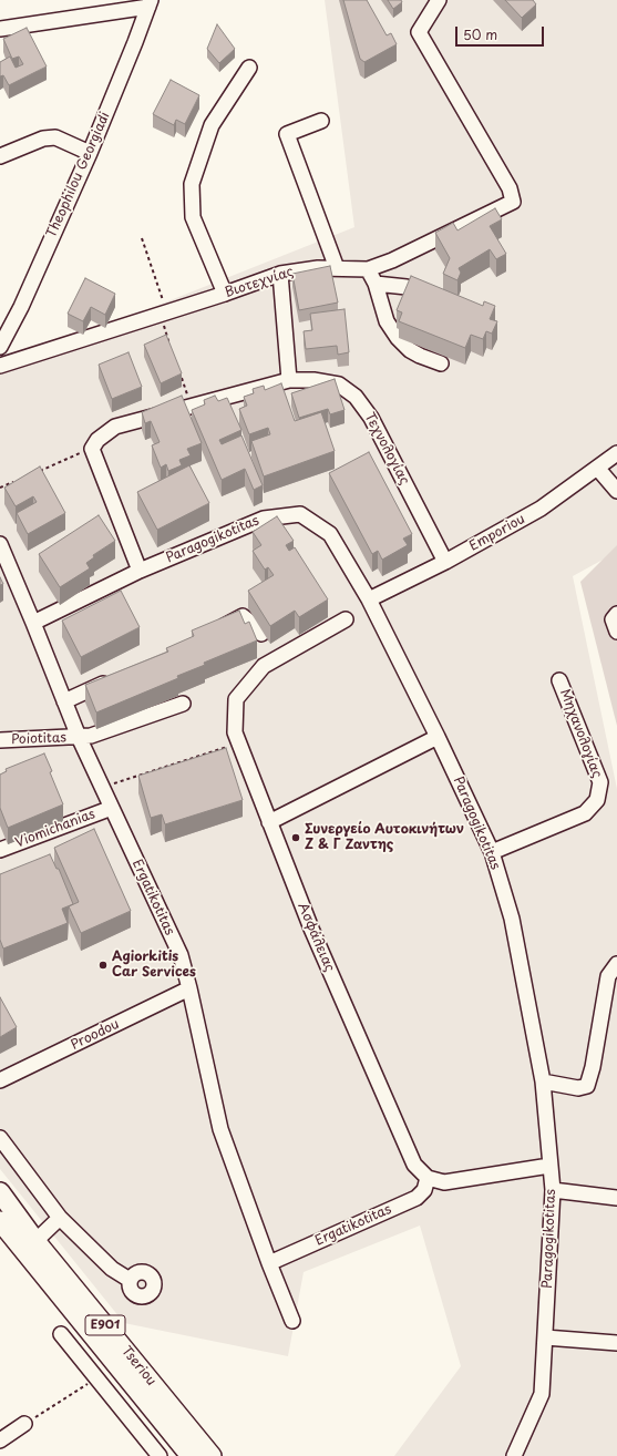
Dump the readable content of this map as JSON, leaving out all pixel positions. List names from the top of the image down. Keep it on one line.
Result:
{"streets":{"main road":["E901","Tseriou"],"street":["Theophilou Georgiadi","Βιοτεχνίας","Τεχνολογίας","Emporiou","Paragogikotitas","Μηχανολογίας","Poiotitas","Viomichanias","Ergatikotitas","Ασφάλειας","Proodou"]},"crossings":[["Τεχνολογίας","Emporiou"],["Emporiou","Paragogikotitas"],["Paragogikotitas","Μηχανολογίας"],["Paragogikotitas","Ergatikotitas"],["Poiotitas","Ergatikotitas"],["Viomichanias","Ergatikotitas"],["Ergatikotitas","Ασφάλειας"],["Ergatikotitas","Proodou"]],"places":["Συνεργείο Αυτοκινήτων Ζ & Γ Ζαντης","Agiorkitis Car Services"],"scale_bar":"50 m"}
